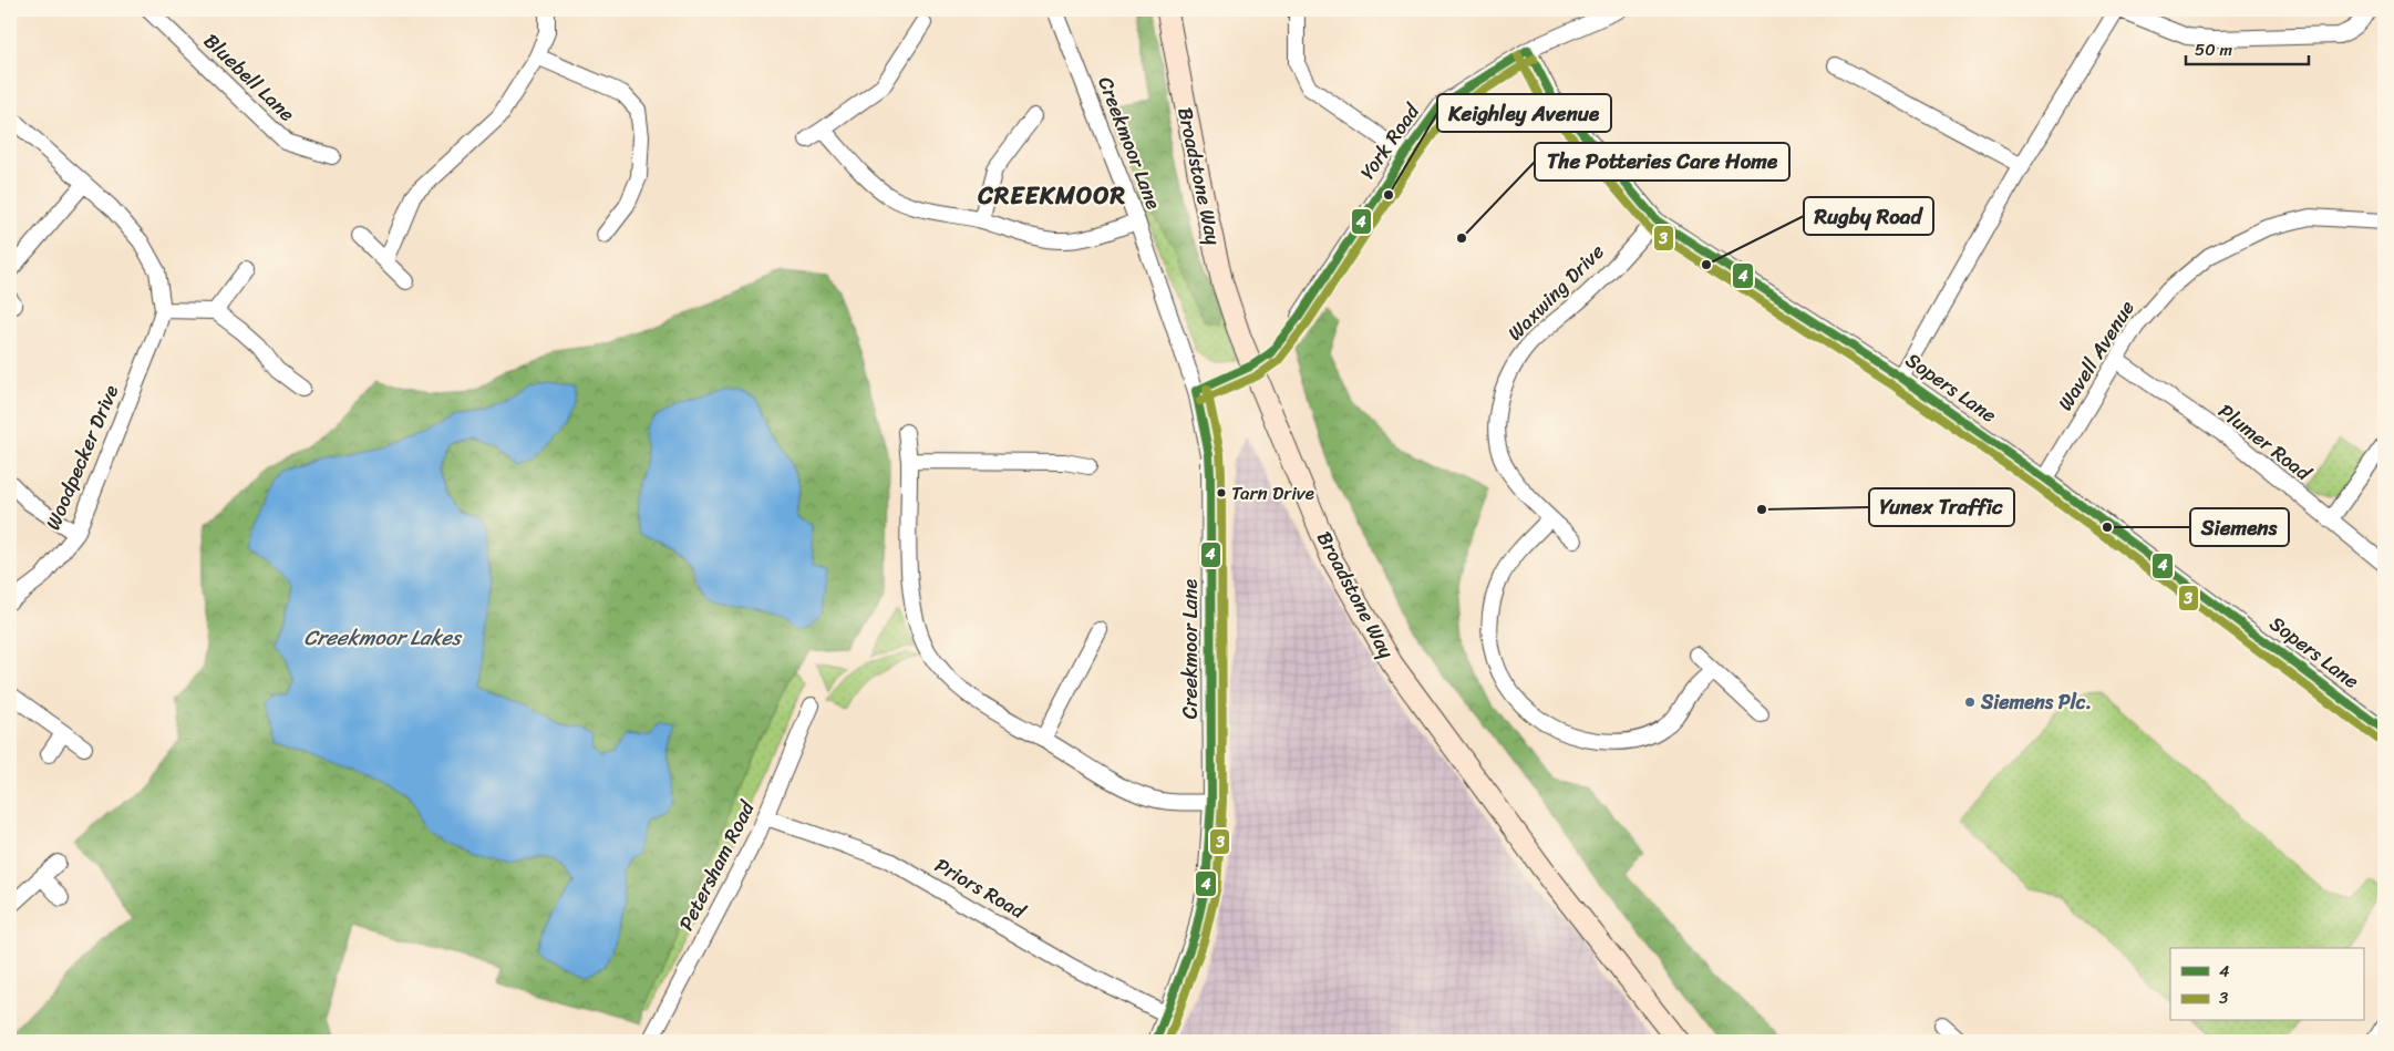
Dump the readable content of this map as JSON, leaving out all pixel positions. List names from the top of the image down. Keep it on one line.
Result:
{"streets":{"street":["Bluebell Lane","York Road","Creekmoor Lane","Broadstone Way","Waxwing Drive","Wavell Avenue","Sopers Lane","Plumer Road","Woodpecker Drive","Petersham Road","Priors Road"]},"crossings":[["York Road","Sopers Lane"],["Creekmoor Lane","Priors Road"],["Waxwing Drive","Sopers Lane"],["Wavell Avenue","Sopers Lane"],["Wavell Avenue","Plumer Road"],["Petersham Road","Priors Road"]],"districts":["CREEKMOOR"],"water":["Creekmoor Lakes"],"places":["Keighley Avenue","The Potteries Care Home","Rugby Road","Tarn Drive","Yunex Traffic","Siemens","Siemens Plc."],"lines":["transit line 4","transit line 3"],"legend":["4","3"],"scale_bar":"50 m"}
